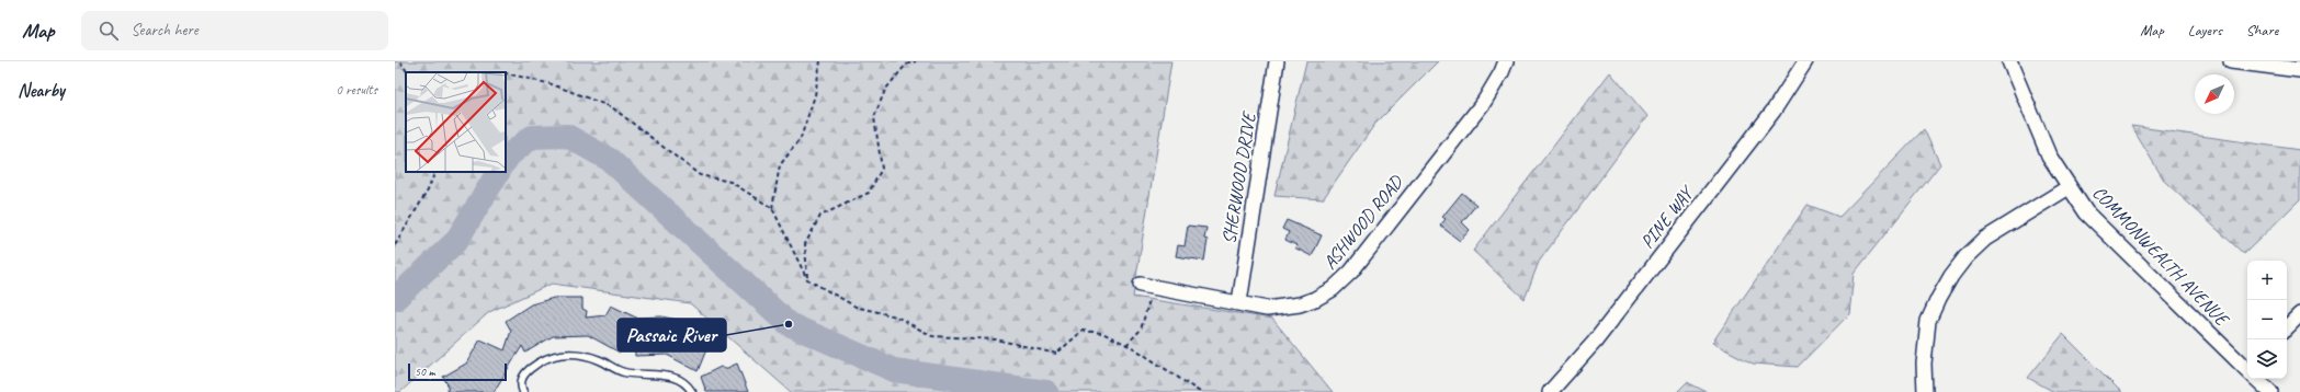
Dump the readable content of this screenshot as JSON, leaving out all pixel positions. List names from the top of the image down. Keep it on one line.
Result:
{"streets":{"street":["SHERWOOD DRIVE","PINE WAY","ASHWOOD ROAD","COMMONWEALTH AVENUE"]},"crossings":[["SHERWOOD DRIVE","ASHWOOD ROAD"]],"places":["Passaic River"],"scale_bar":"50 m","north":"bottom left","page":{"header":"Map","search":"Search here","nav":["Map","Layers","Share"],"heading":["Nearby","0 results"],"map_buttons":["+","−"],"scale":"50 m"}}
